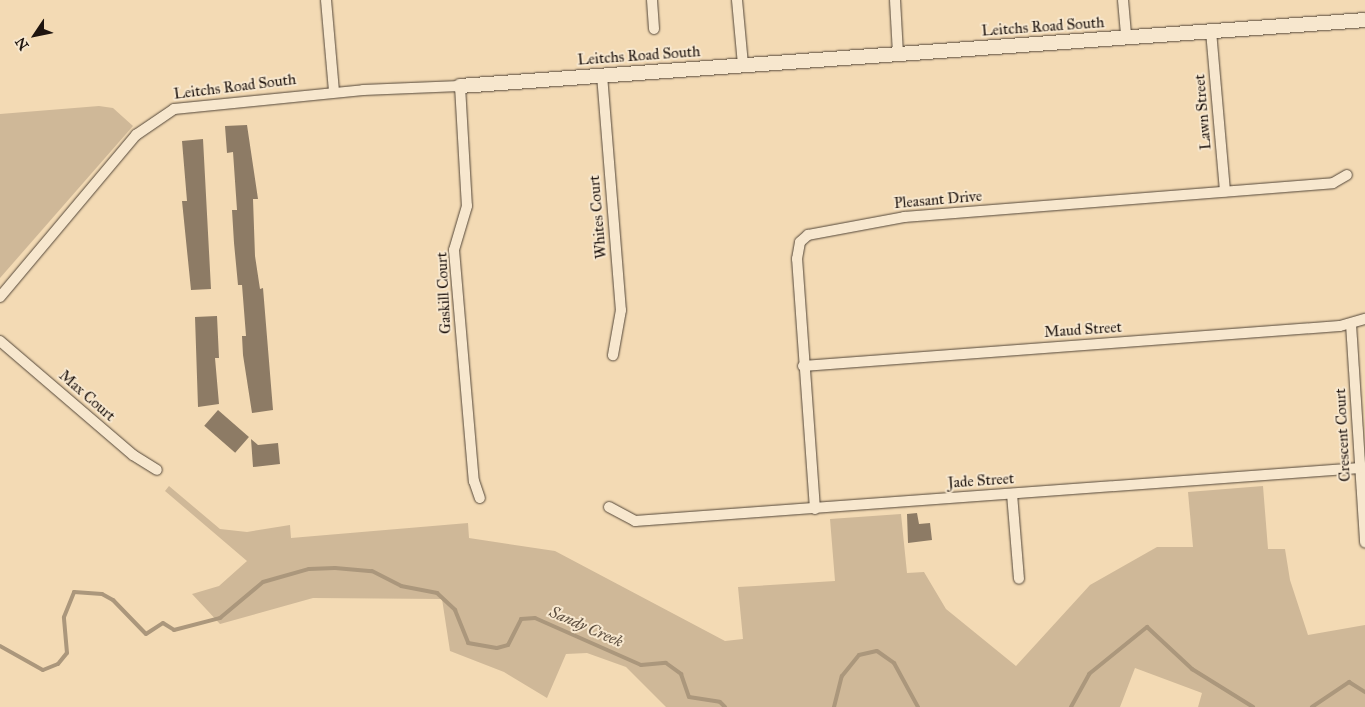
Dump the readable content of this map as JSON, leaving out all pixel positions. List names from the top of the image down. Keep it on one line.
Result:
{"streets":{"street":["Leitchs Road South","Lawn Street","Pleasant Drive","Whites Court","Gaskill Court","Maud Street","Max Court","Crescent Court","Jade Street"]},"crossings":[["Leitchs Road South","Lawn Street"],["Leitchs Road South","Whites Court"],["Leitchs Road South","Gaskill Court"],["Lawn Street","Pleasant Drive"],["Pleasant Drive","Maud Street"],["Pleasant Drive","Jade Street"],["Maud Street","Crescent Court"],["Crescent Court","Jade Street"]],"water":["Sandy Creek"],"north":"bottom left"}
